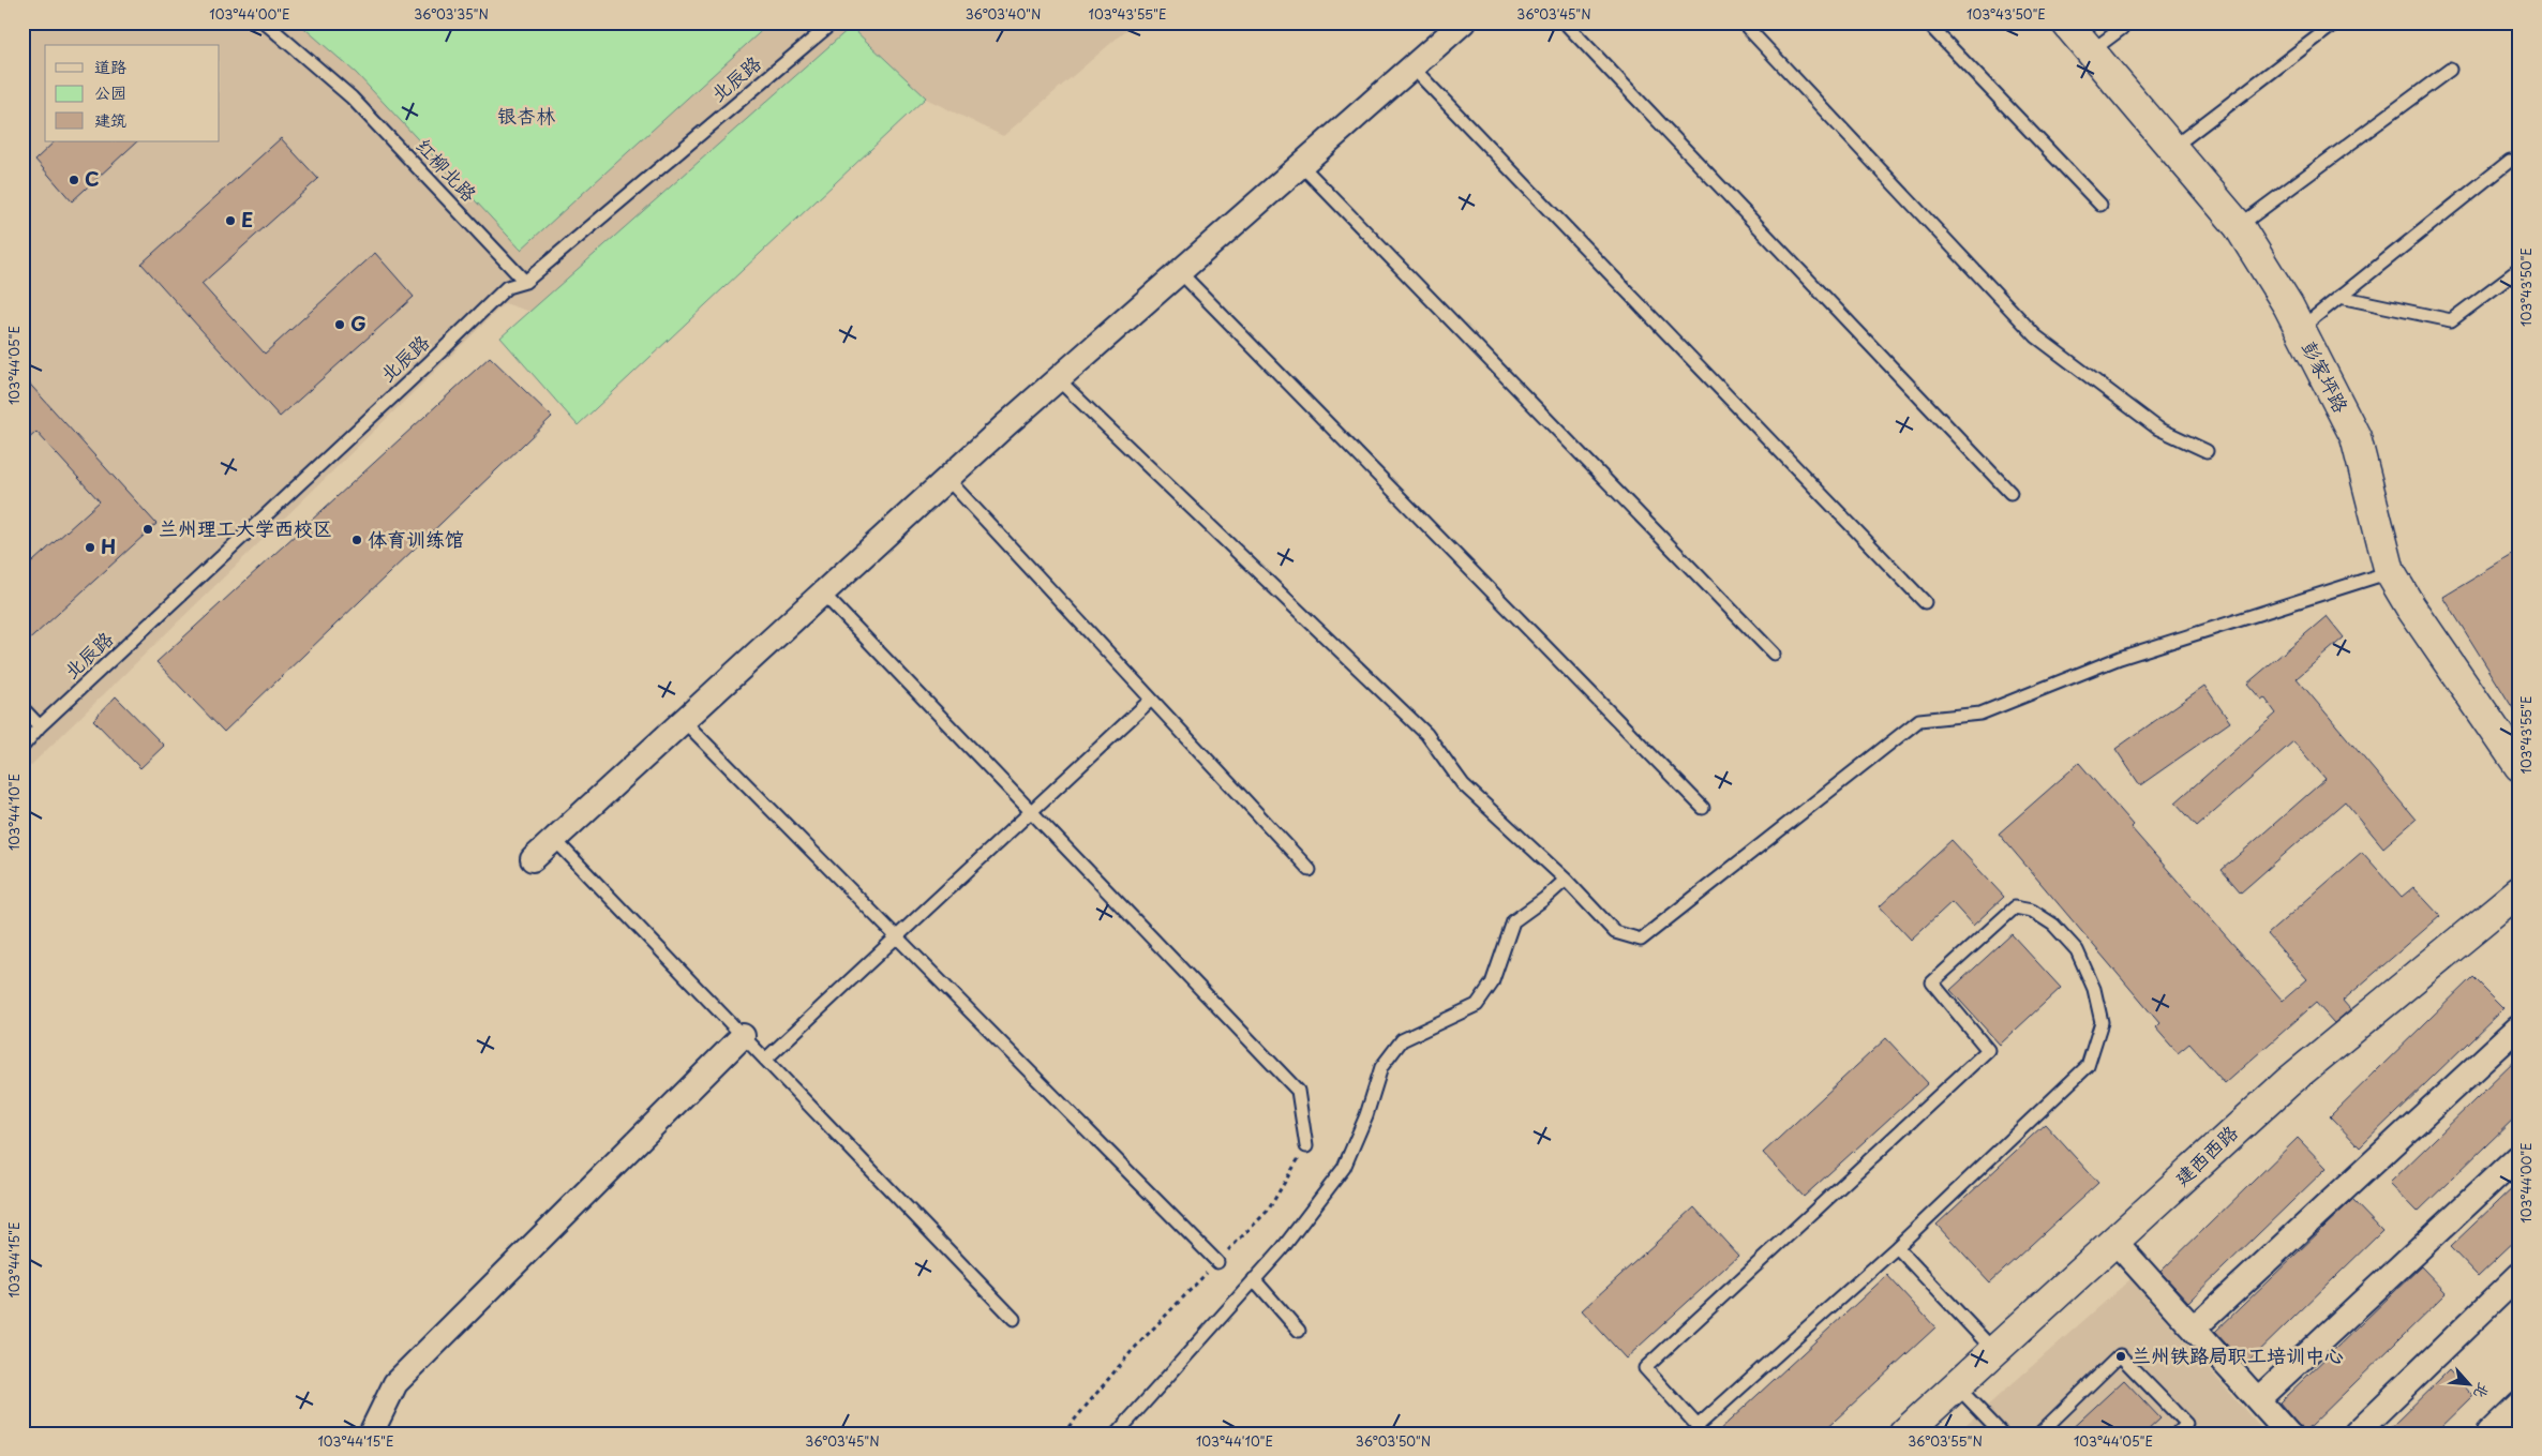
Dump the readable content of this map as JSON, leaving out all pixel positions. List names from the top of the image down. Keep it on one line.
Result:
{"streets":{"street":["彭家坪路","建西西路"],"lane":["北辰路","红柳北路"]},"crossings":[["北辰路","红柳北路"]],"parks":["银杏林"],"places":["C","E","G","兰州理工大学西校区","体育训练馆","H","兰州铁路局职工培训中心"],"legend":["道路","公园","建筑"],"north":"bottom right","coordinates":["103°44'00\"E","36°03'35\"N","36°03'40\"N","103°43'55\"E","36°03'45\"N","103°43'50\"E","103°44'05\"E","103°44'10\"E","103°44'15\"E","36°03'50\"N","36°03'55\"N"]}
